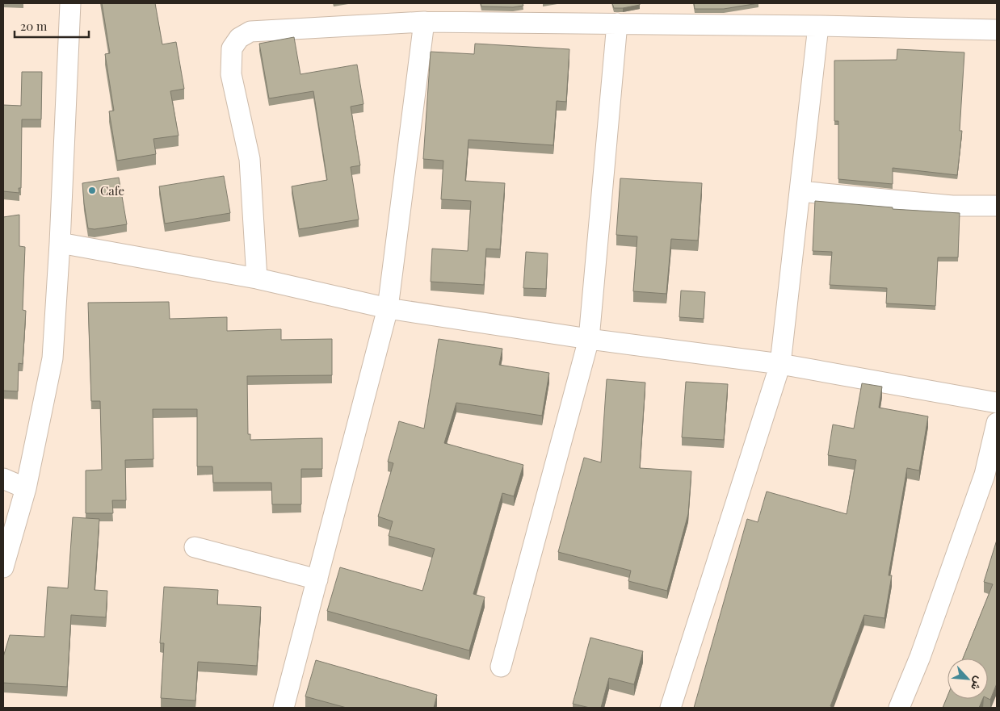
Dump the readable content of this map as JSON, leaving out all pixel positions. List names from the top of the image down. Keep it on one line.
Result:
{"places":["Cafe"],"scale_bar":"20 m","north":"bottom right"}
